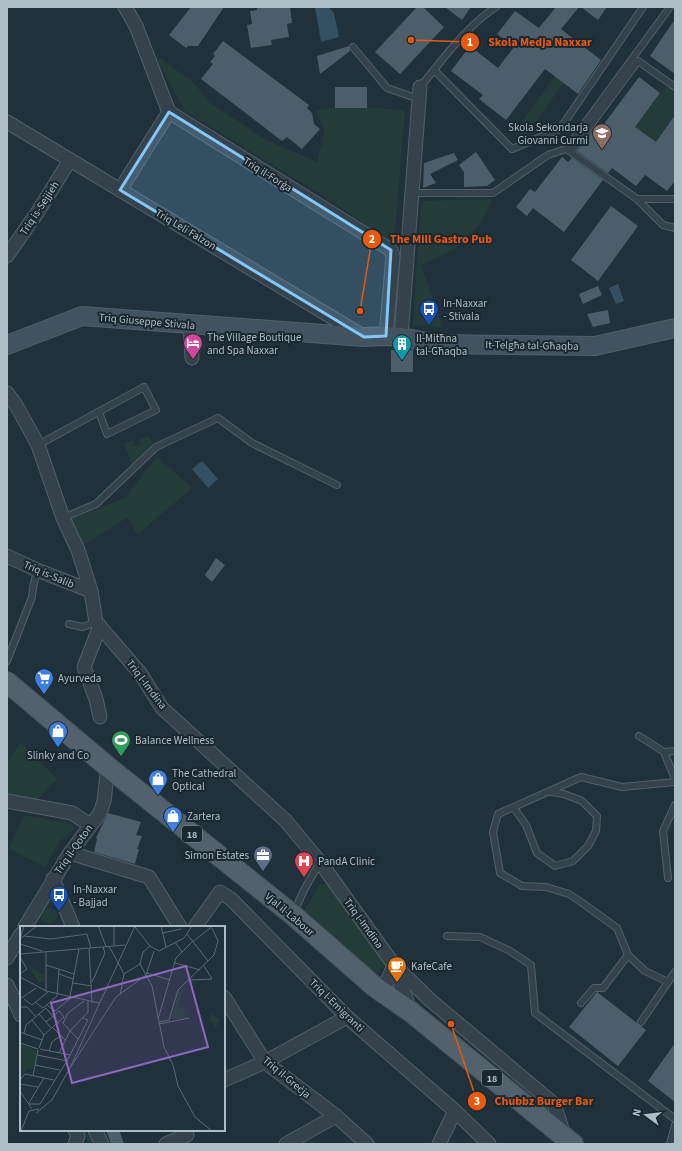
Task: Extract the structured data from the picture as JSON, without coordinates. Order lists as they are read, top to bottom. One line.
{"streets":{"main road":["18","Vjal il-Labour"],"street":["Triq il-Forġa","Triq is-Sejjieh","Triq Leli Falzon","Triq Giuseppe Stivala","It-Telgħa tal-Għaqba","Triq is-Salib","Triq l-Imdina","Triq il-Qoton","Triq l-Emigranti","Triq il-Greċja"]},"crossings":[["Triq is-Sejjieh","Triq Leli Falzon"],["Triq Leli Falzon","Triq Giuseppe Stivala"],["Triq Leli Falzon","It-Telgħa tal-Għaqba"],["Triq Giuseppe Stivala","It-Telgħa tal-Għaqba"],["Triq l-Imdina","Vjal il-Labour"],["Triq il-Qoton","Vjal il-Labour"]],"places":{"other":["Skola Medja Naxxar","The Mill Gastro Pub","Chubbz Burger Bar"],"school or university":["Skola Sekondarja Giovanni Curmi"],"bus stop":["In-Naxxar - Stivala","In-Naxxar - Bajjad"],"hotel":["The Village Boutique and Spa Naxxar"],"building":["Il-Mitħna tal-Għaqba"],"supermarket":["Ayurveda"],"shop":["Slinky and Co","The Cathedral Optical","Zartera"],"sports":["Balance Wellness"],"office":["Simon Estates"],"hospital":["PandA Clinic"],"cafe":["KafeCafe"]},"north":"left"}
